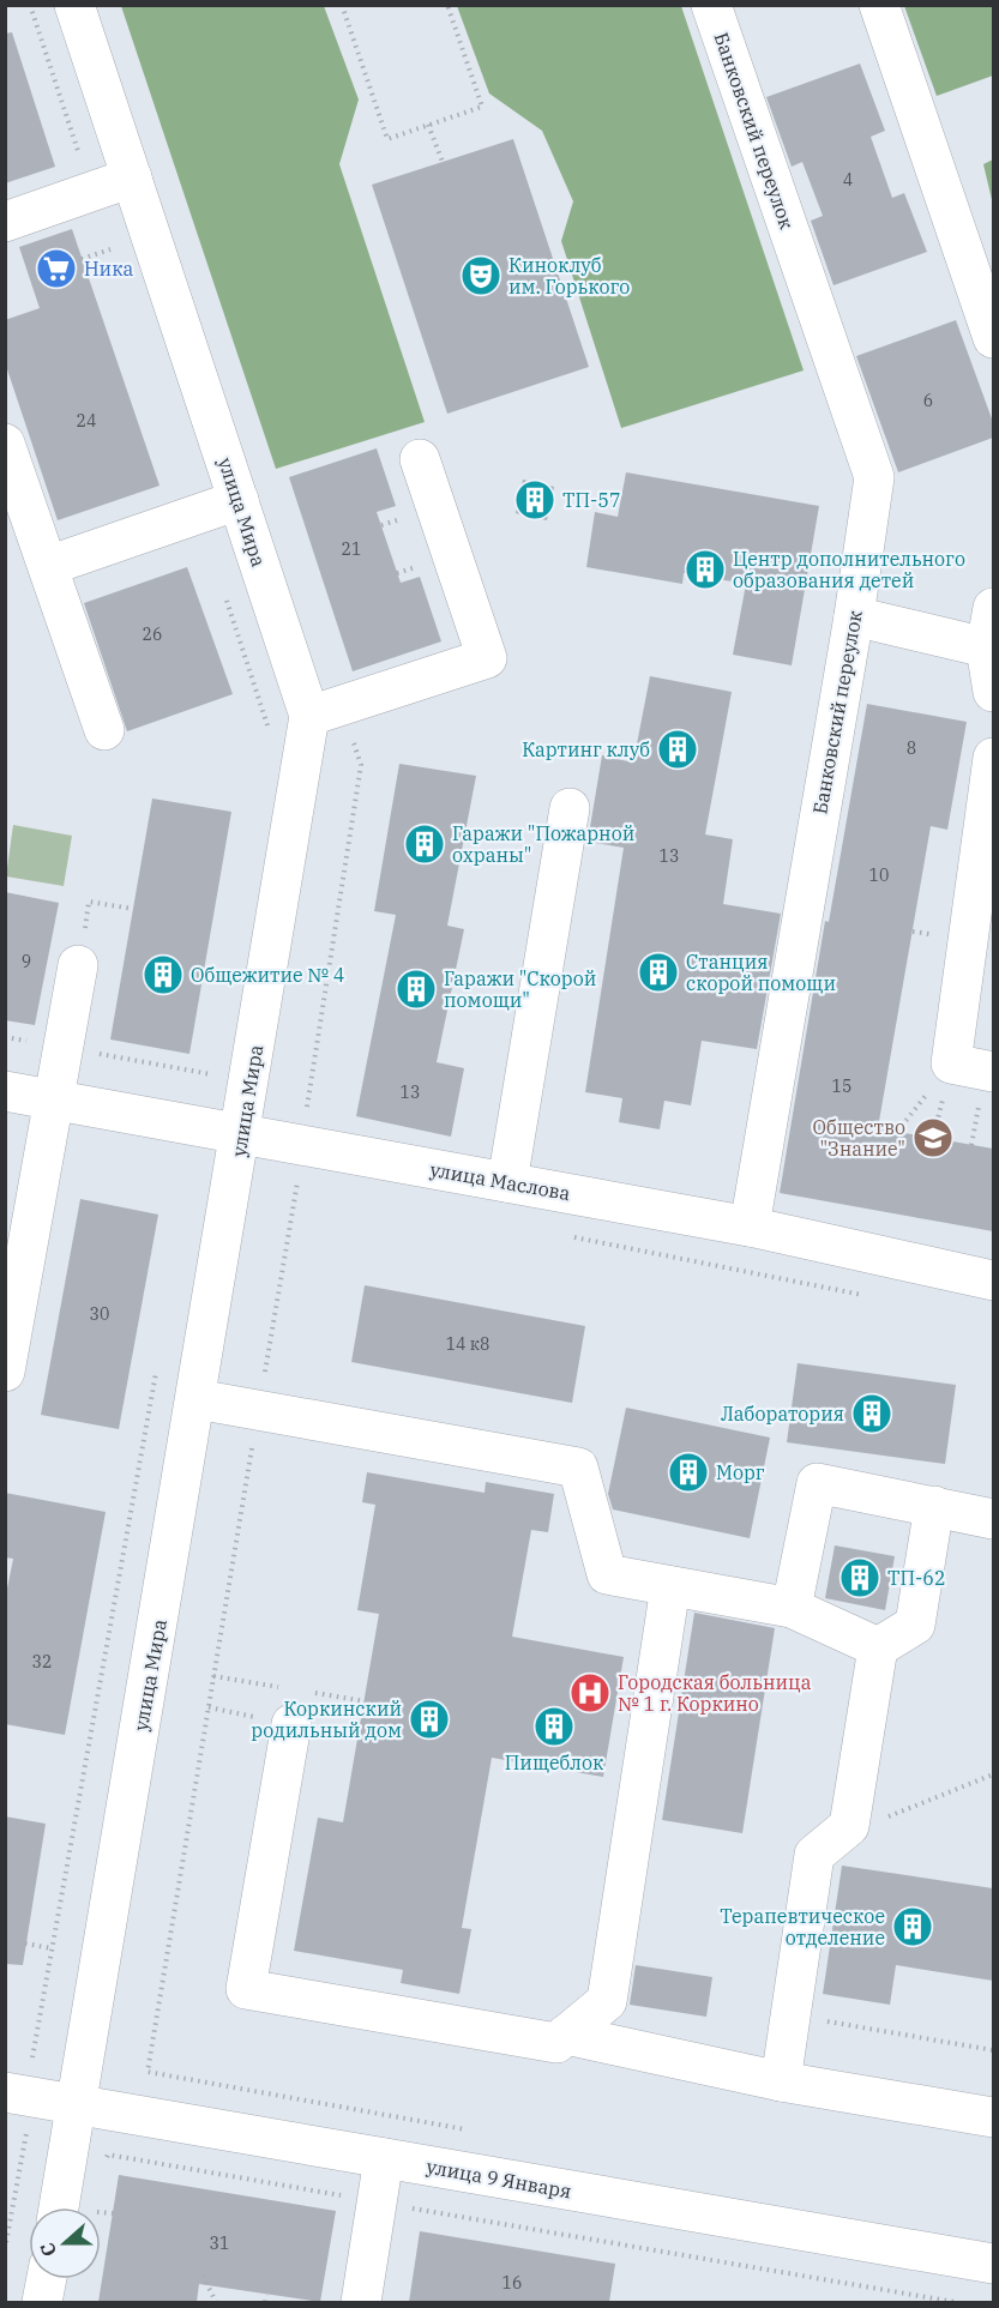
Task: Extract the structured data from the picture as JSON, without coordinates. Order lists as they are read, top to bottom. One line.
{"streets":{"street":["Банковский переулок","улица Мира","улица Маслова","улица 9 Января"]},"crossings":[["Банковский переулок","улица Маслова"],["улица Мира","улица Маслова"],["улица Мира","улица 9 Января"]],"places":{"supermarket":["Ника"],"theatre":["Киноклуб им. Горького"],"building":["ТП-57","Центр дополнительного образования детей","Картинг клуб","Гаражи \"Пожарной охраны\"","Станция скорой помощи","Общежитие № 4","Гаражи \"Скорой помощи\"","Лаборатория","Морг","ТП-62","Коркинский родильный дом","Пищеблок","Терапевтическое отделение"],"school or university":["Общество \"Знание\""],"hospital":["Городская больница № 1 г. Коркино"]},"house_numbers":["4","6","24","21","26","8","13","10","9","15","13","30","14 к8","32","31","16"],"north":"left"}
